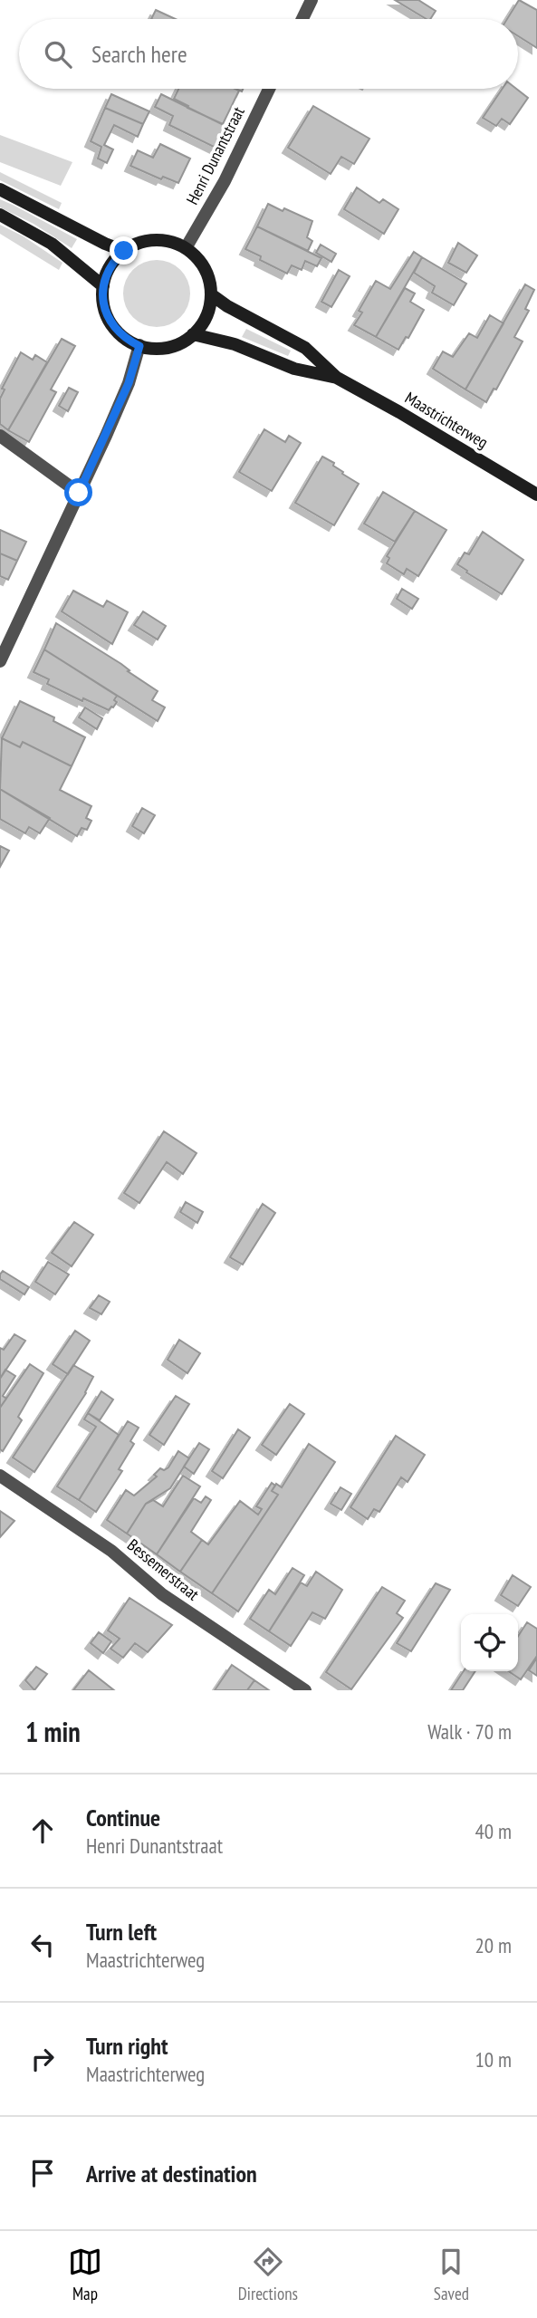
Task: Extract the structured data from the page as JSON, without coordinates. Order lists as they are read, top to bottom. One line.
{"streets":{"main road":["Maastrichterweg"],"street":["Henri Dunantstraat","Bessemerstraat"]},"crossings":[["Henri Dunantstraat","Maastrichterweg"]],"page":{"search":"Search here","heading":["1 min","Walk · 70 m"],"list":[["Continue","Henri Dunantstraat","40 m"],["Turn left","Maastrichterweg","20 m"],["Turn right","Maastrichterweg","10 m"],"Arrive at destination"],"nav":["Map","Directions","Saved"]}}
